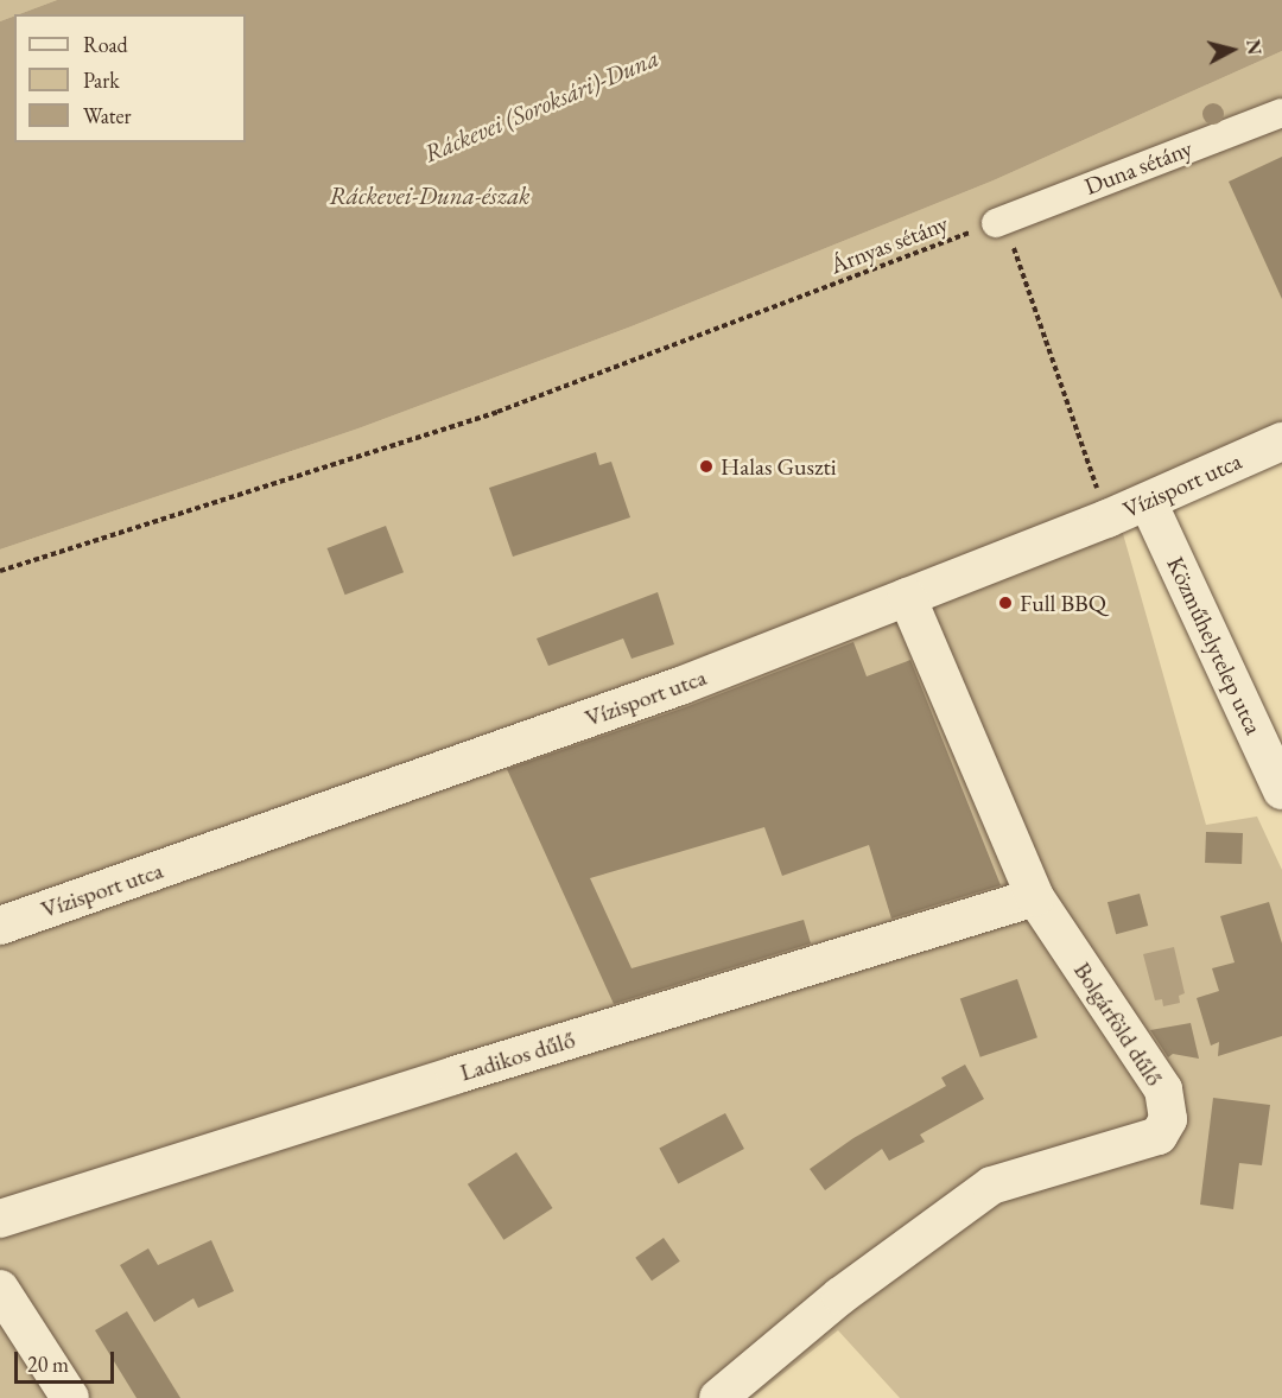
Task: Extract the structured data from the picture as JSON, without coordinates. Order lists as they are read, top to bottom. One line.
{"streets":{"street":["Duna sétány","Vízisport utca","Közműhelytelep utca","Bolgárföld dűlő","Ladikos dűlő"],"path":["Árnyas sétány"]},"crossings":[["Duna sétány","Árnyas sétány"],["Vízisport utca","Közműhelytelep utca"],["Vízisport utca","Bolgárföld dűlő"],["Bolgárföld dűlő","Ladikos dűlő"]],"water":["Ráckevei (Soroksári)-Duna","Ráckevei-Duna-észak"],"places":["Halas Guszti","Full BBQ"],"legend":["Road","Park","Water"],"scale_bar":"20 m","north":"right"}
